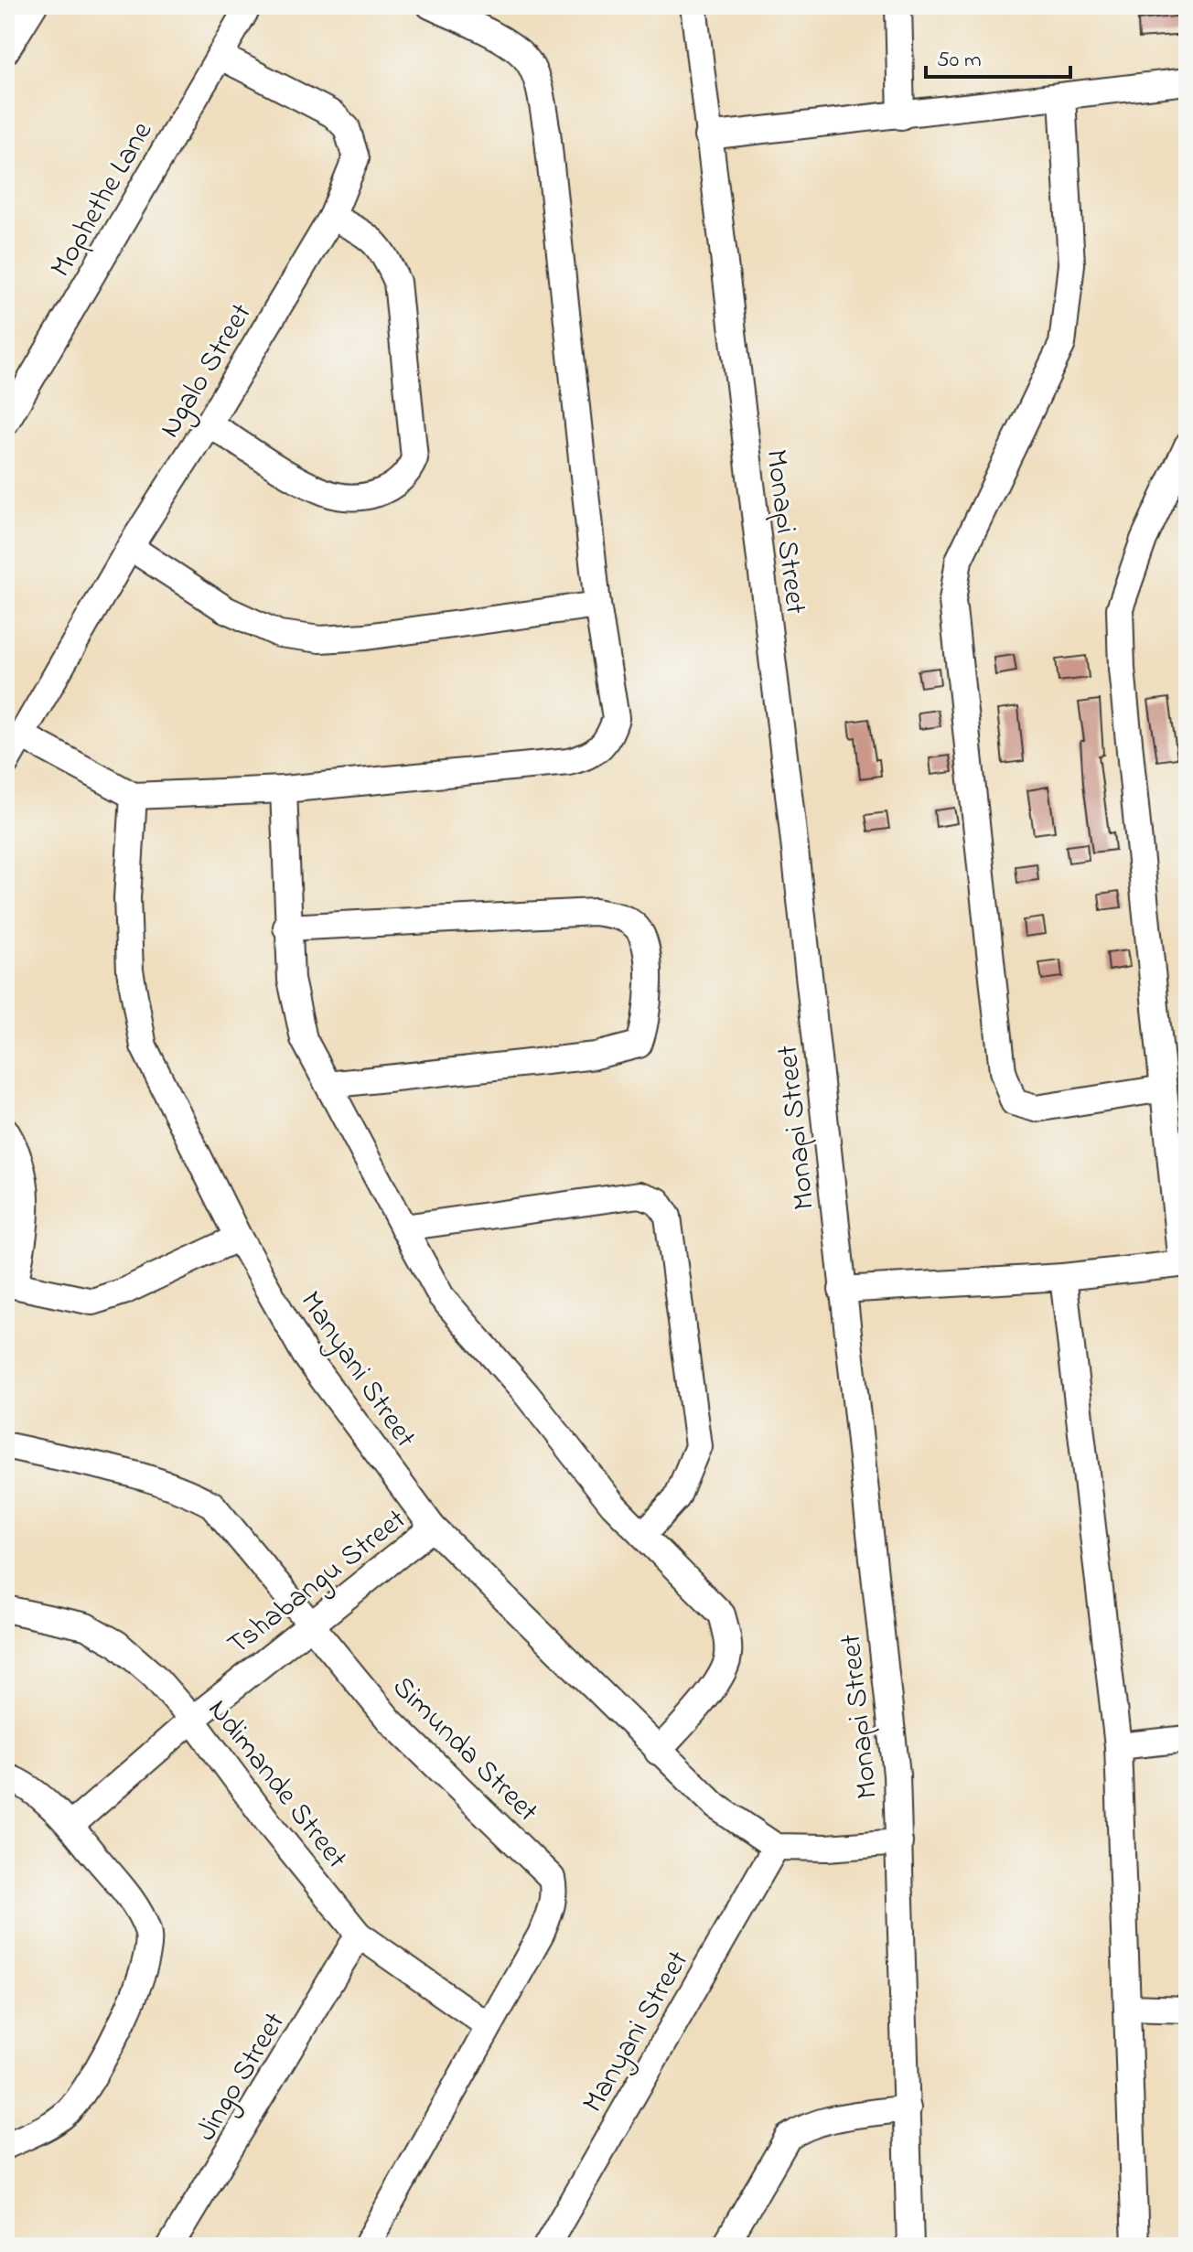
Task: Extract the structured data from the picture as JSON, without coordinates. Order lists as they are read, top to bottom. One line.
{"streets":{"street":["Mophethe Lane","Ngalo Street","Monapi Street","Manyani Street","Tshabangu Street","Simunda Street","Ndimande Street","Jingo Street"]},"crossings":[["Mophethe Lane","Ngalo Street"],["Manyani Street","Tshabangu Street"],["Tshabangu Street","Simunda Street"],["Tshabangu Street","Ndimande Street"],["Simunda Street","Ndimande Street"],["Ndimande Street","Jingo Street"]],"scale_bar":"50 m"}
